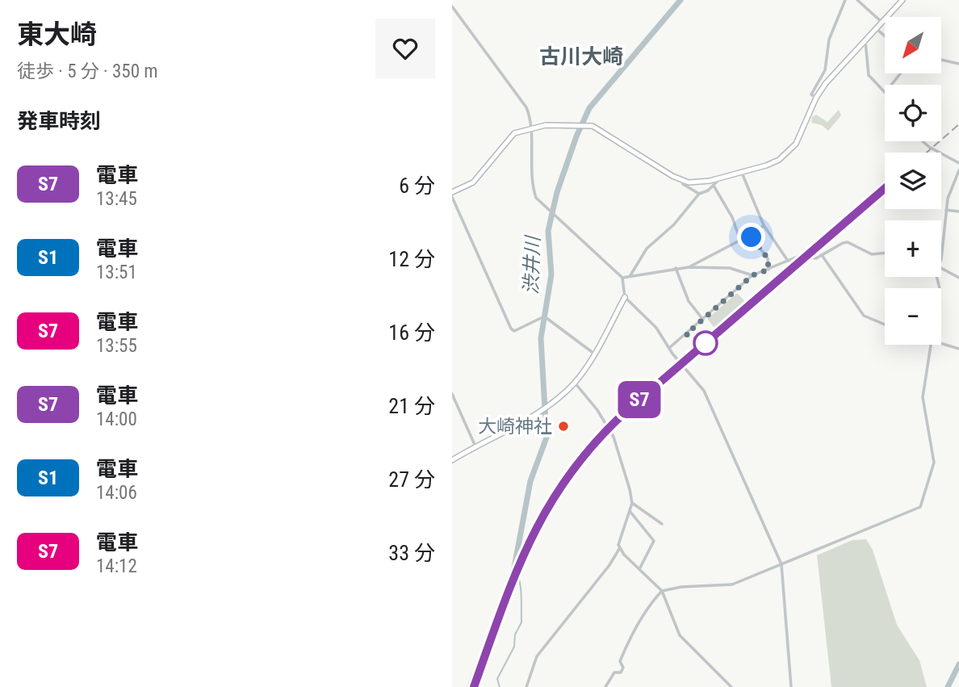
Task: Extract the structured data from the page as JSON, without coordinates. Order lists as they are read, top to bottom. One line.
{"districts":["古川大崎"],"water":["渋井川"],"places":["大崎神社"],"north":"bottom left","page":{"heading":[["東大崎","徒歩 · 5 分 · 350 m"],"発車時刻"],"on_map":"S7","map_buttons":["+","−"],"list":[{"mark":"S7","name":"電車","note":"13:45","value":"6 分"},{"mark":"S1","name":"電車","note":"13:51","value":"12 分"},{"mark":"S7","name":"電車","note":"13:55","value":"16 分"},{"mark":"S7","name":"電車","note":"14:00","value":"21 分"},{"mark":"S1","name":"電車","note":"14:06","value":"27 分"},{"mark":"S7","name":"電車","note":"14:12","value":"33 分"}]}}
